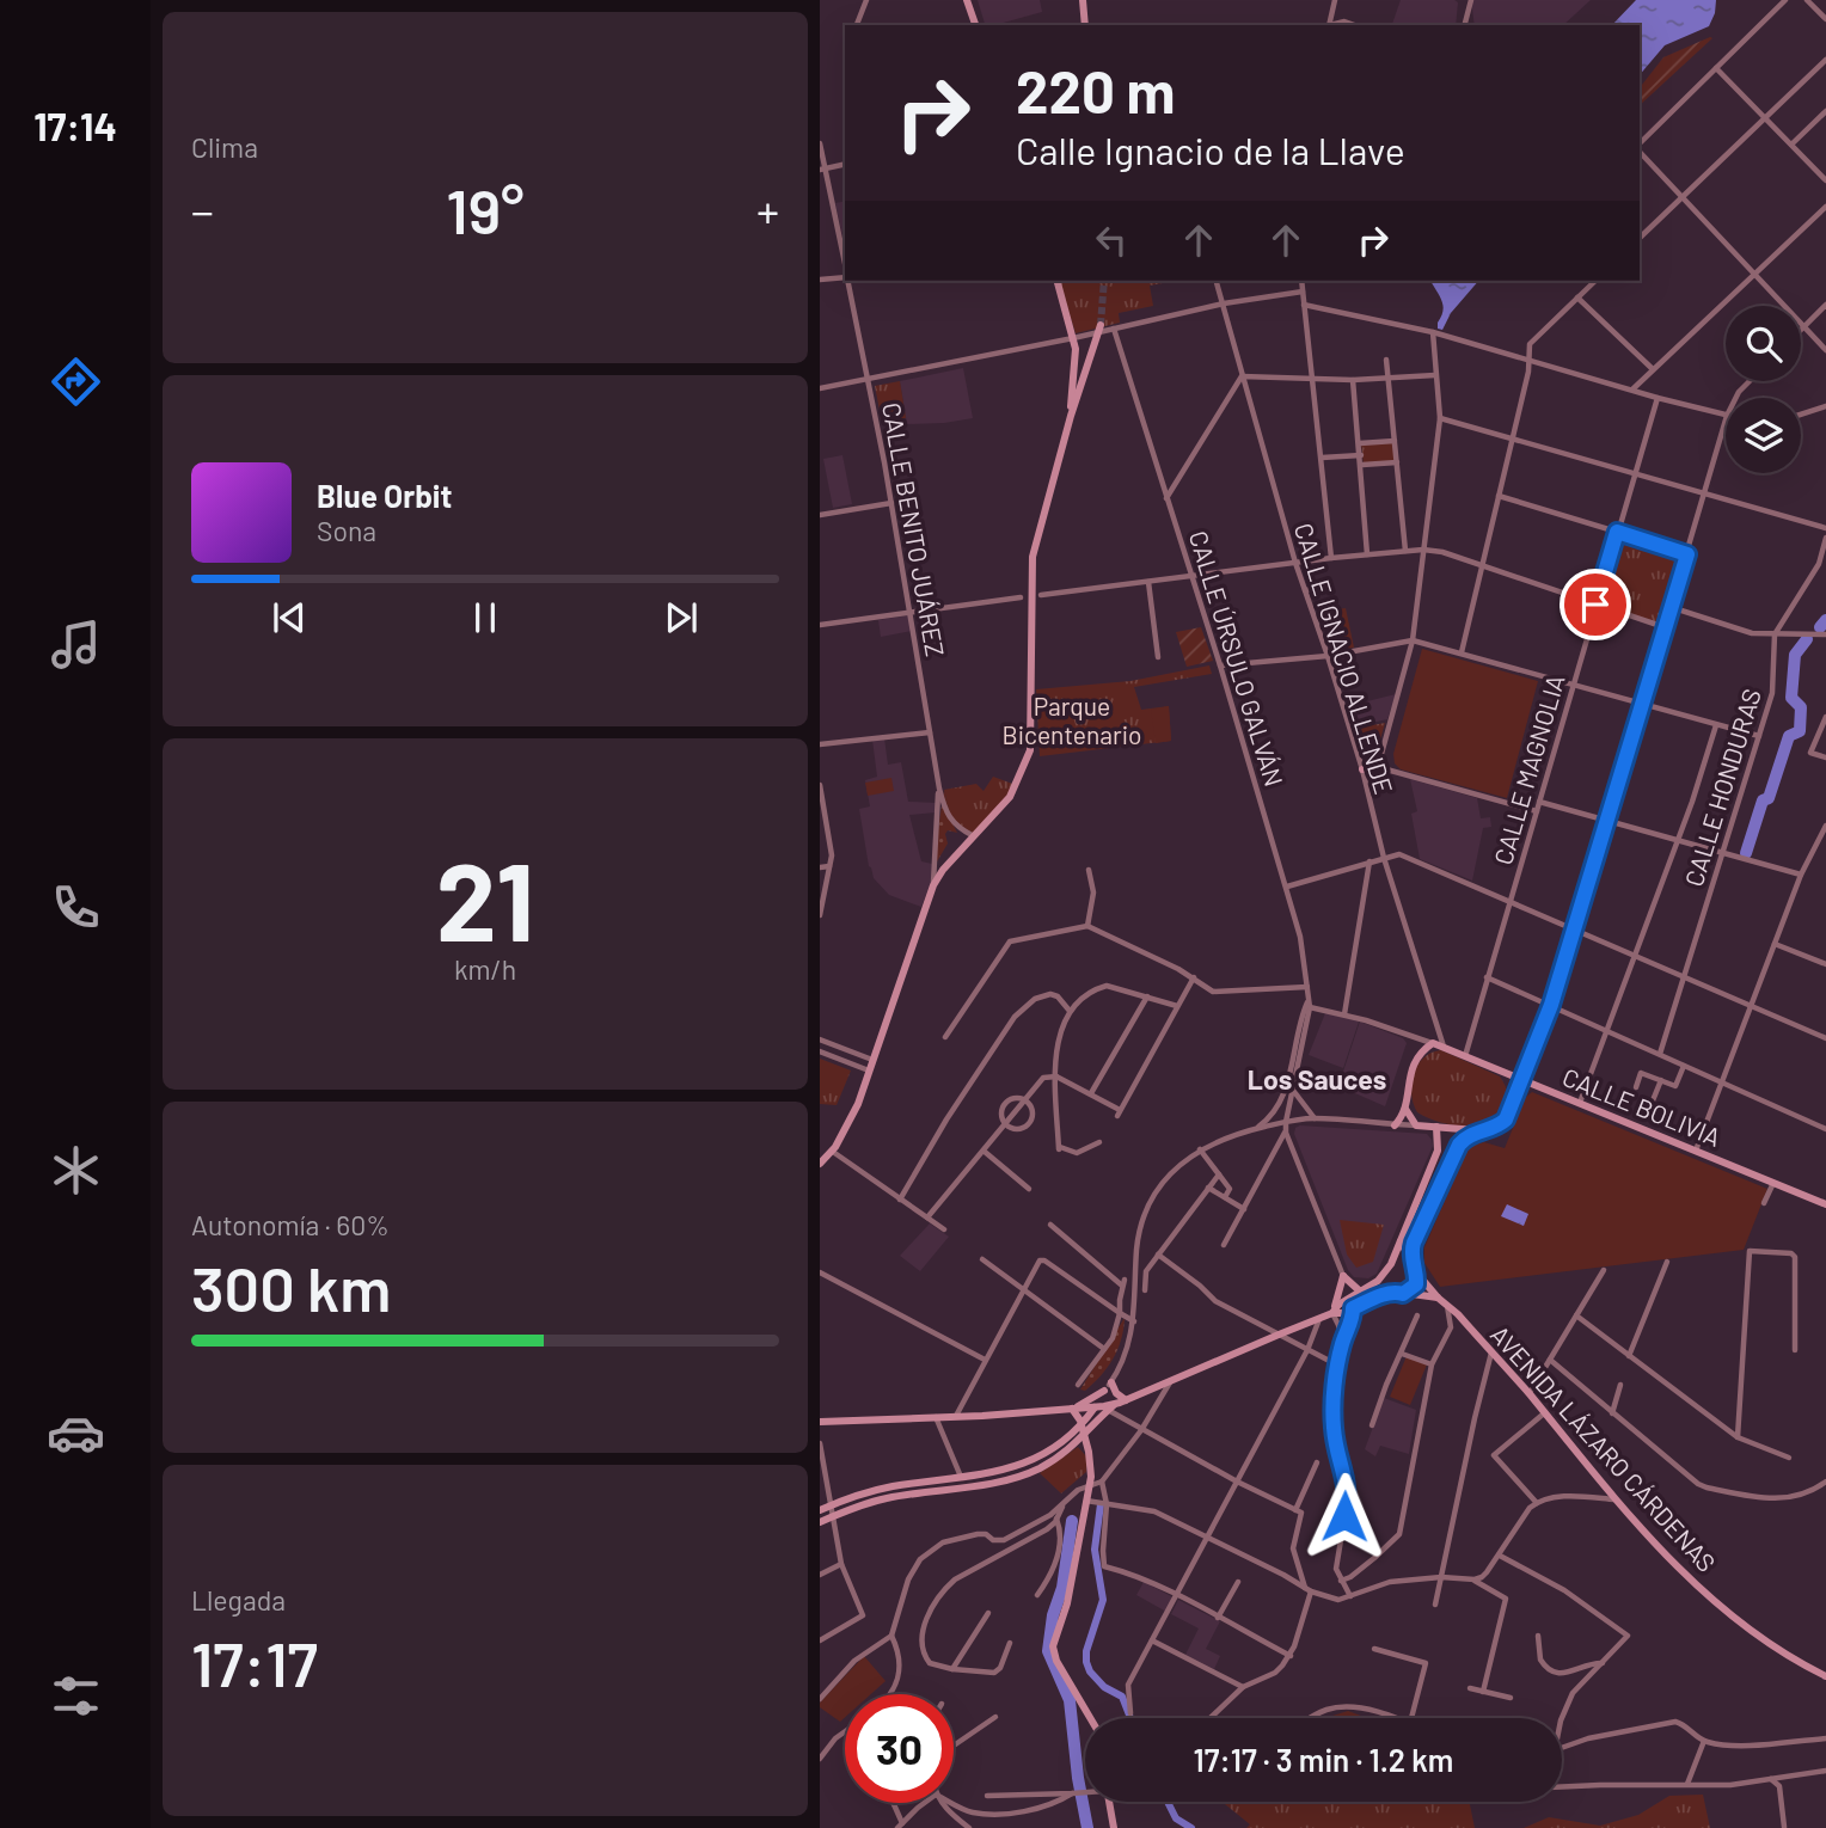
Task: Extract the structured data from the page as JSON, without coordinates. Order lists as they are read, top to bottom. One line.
{"streets":{"main road":["CALLE BOLIVIA","AVENIDA LÁZARO CÁRDENAS"],"street":["CALLE BENITO JUÁREZ","CALLE ÚRSULO GALVÁN","CALLE IGNACIO ALLENDE","CALLE MAGNOLIA","CALLE HONDURAS"]},"crossings":[["CALLE IGNACIO ALLENDE","CALLE MAGNOLIA"],["CALLE IGNACIO ALLENDE","CALLE BOLIVIA"],["CALLE MAGNOLIA","CALLE BOLIVIA"]],"districts":["Los Sauces"],"parks":["Parque Bicentenario"],"page":{"tabs":"17:14","tile":["Clima",["21","km/h"],["Autonomía · 60%","300 km"],["Llegada","17:17"]],"turn":["220 m","Calle Ignacio de la Llave"],"heat":["−","19°","+"],"song":["Blue Orbit","Sona"],"limit":"30","trip":"17:17 · 3 min · 1.2 km"}}
